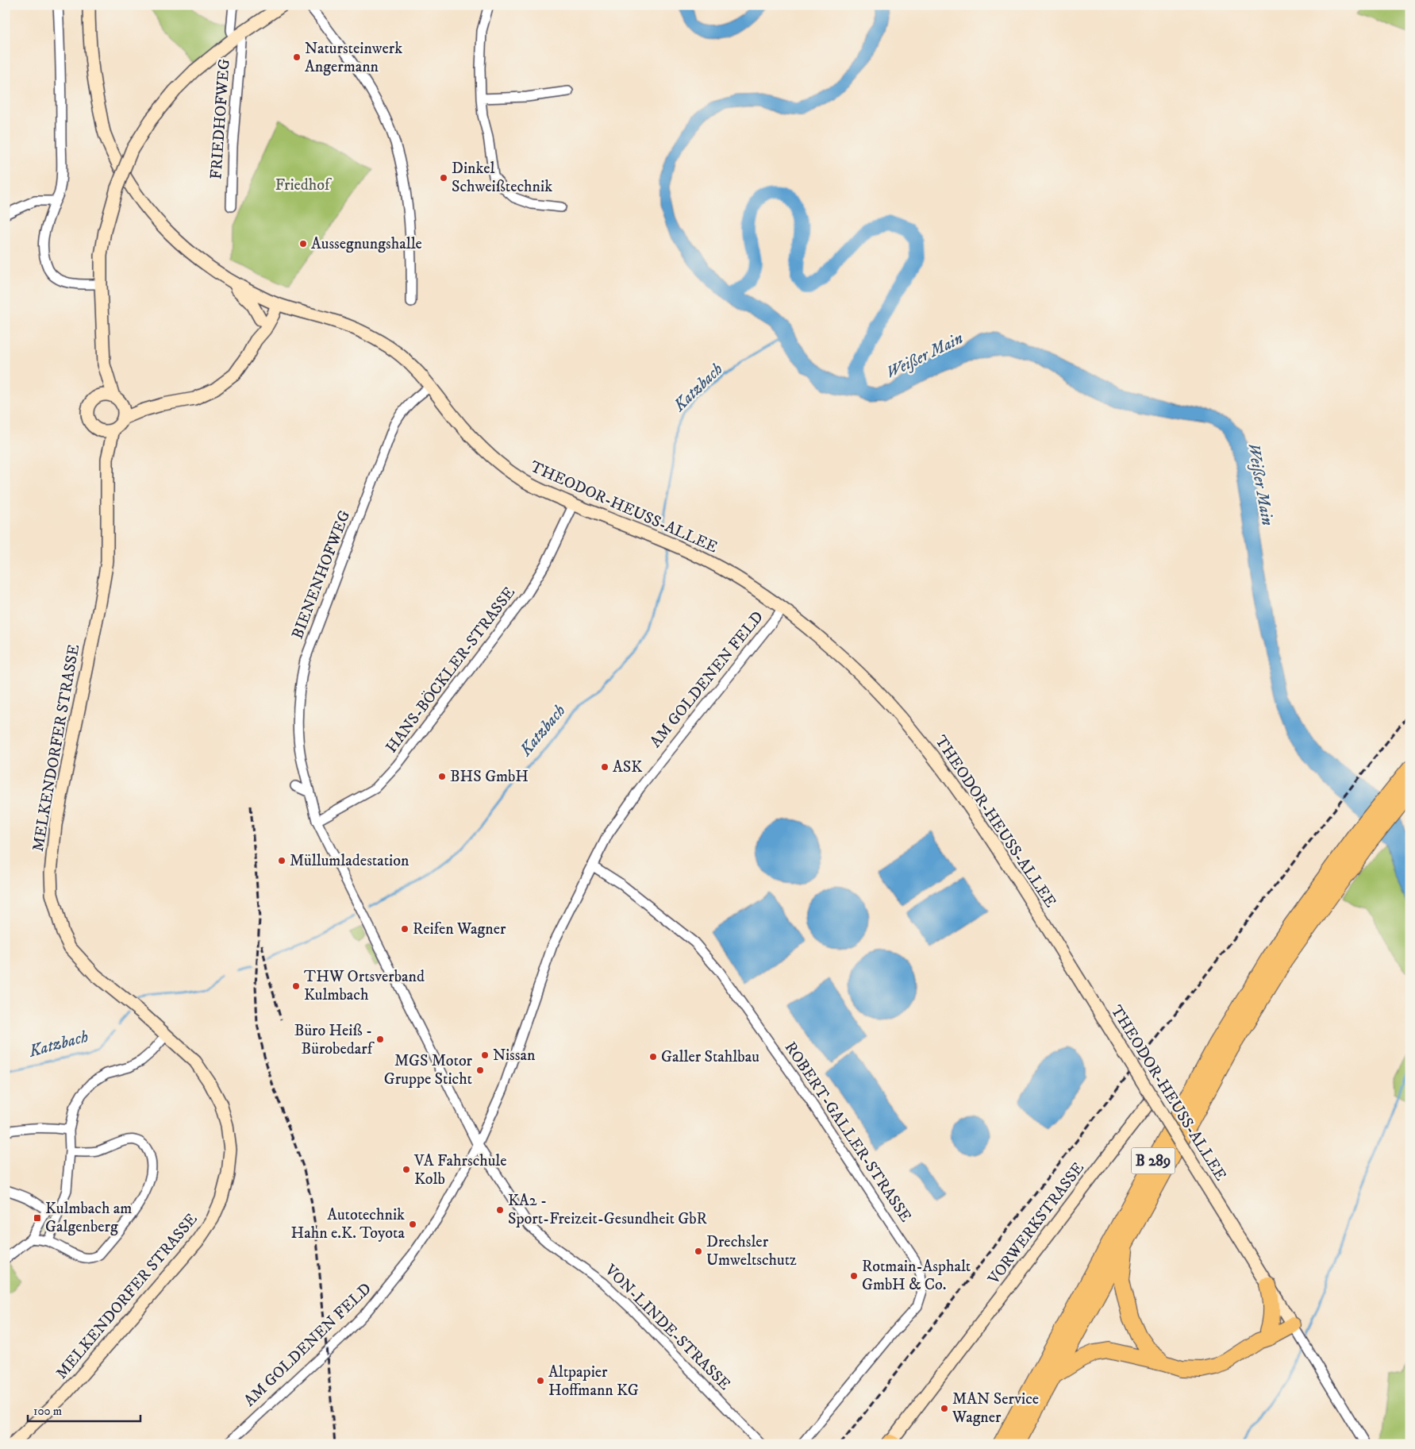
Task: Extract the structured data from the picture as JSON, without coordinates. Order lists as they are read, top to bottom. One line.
{"streets":{"highway":["B 289"],"main road":["THEODOR-HEUSS-ALLEE","MELKENDORFER STRASSE","VORWERKSTRASSE"],"street":["FRIEDHOFWEG","BIENENHOFWEG","HANS-BÖCKLER-STRASSE","AM GOLDENEN FELD","ROBERT-GALLER-STRASSE","VON-LINDE-STRASSE"]},"crossings":[["THEODOR-HEUSS-ALLEE","BIENENHOFWEG"],["THEODOR-HEUSS-ALLEE","HANS-BÖCKLER-STRASSE"],["THEODOR-HEUSS-ALLEE","AM GOLDENEN FELD"],["THEODOR-HEUSS-ALLEE","VORWERKSTRASSE"],["BIENENHOFWEG","VON-LINDE-STRASSE"],["HANS-BÖCKLER-STRASSE","VON-LINDE-STRASSE"],["AM GOLDENEN FELD","ROBERT-GALLER-STRASSE"],["AM GOLDENEN FELD","VON-LINDE-STRASSE"]],"water":["Weißer Main","Katzbach"],"parks":["Friedhof"],"places":{"other":["Natursteinwerk Angermann","Dinkel Schweißtechnik","Aussegnungshalle","ASK","BHS GmbH","Müllumladestation","Reifen Wagner","THW Ortsverband Kulmbach","Büro Heiß - Bürobedarf","Nissan","Galler Stahlbau","MGS Motor Gruppe Sticht","VA Fahrschule Kolb","KA2 - Sport-Freizeit-Gesundheit GbR","Autotechnik Hahn e.K. Toyota","Drechsler Umweltschutz","Rotmain-Asphalt GmbH & Co.","Altpapier Hoffmann KG","MAN Service Wagner"],"transit":["Kulmbach am Galgenberg"]},"scale_bar":"100 m"}
